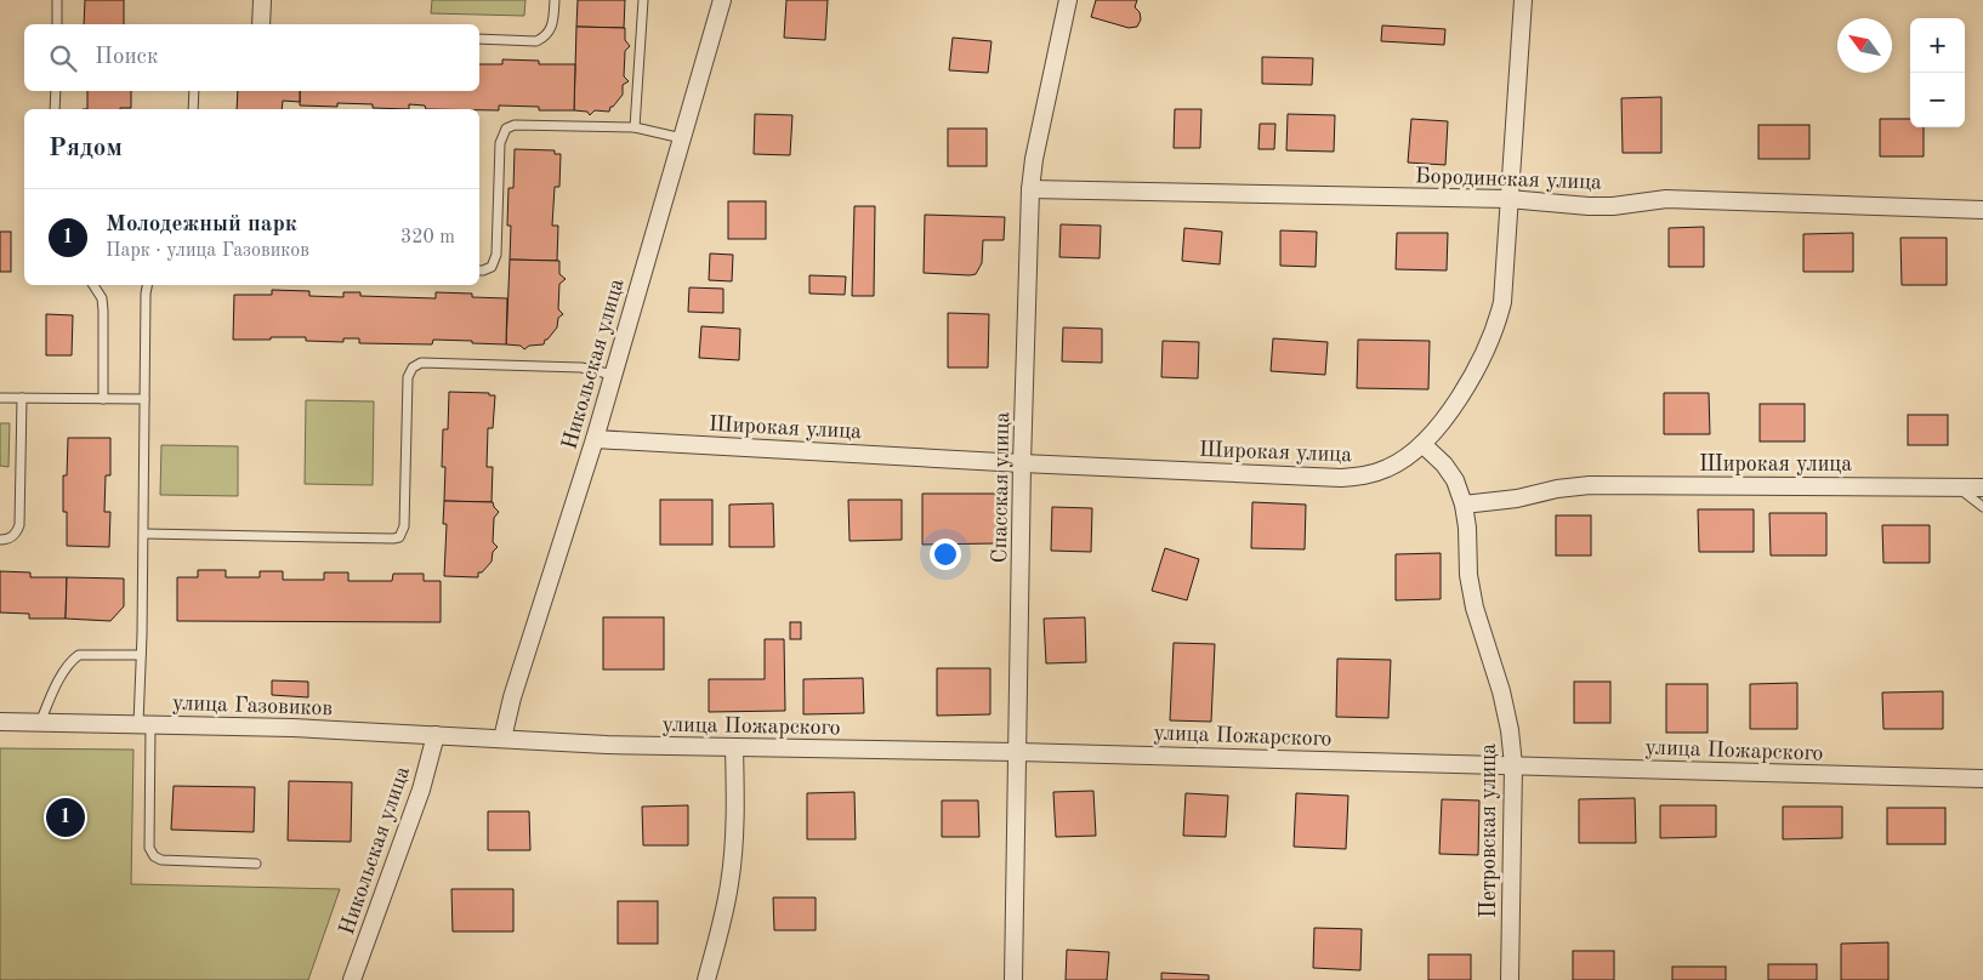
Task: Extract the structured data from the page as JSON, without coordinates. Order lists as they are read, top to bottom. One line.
{"streets":{"street":["Бородинская улица","Никольская улица","Широкая улица","Спасская улица","улица Газовиков","улица Пожарского","Петровская улица"]},"crossings":[["Бородинская улица","Спасская улица"],["Никольская улица","Широкая улица"],["Никольская улица","улица Газовиков"],["Никольская улица","улица Пожарского"],["Широкая улица","Спасская улица"],["Широкая улица","Петровская улица"],["Спасская улица","улица Пожарского"],["улица Газовиков","улица Пожарского"],["улица Пожарского","Петровская улица"]],"north":"top left","page":{"map_buttons":["+","−"],"search":"Поиск","heading":"Рядом","list":[{"mark":"1","name":"Молодежный парк","note":"Парк · улица Газовиков","value":"320 m"}],"pins":"1"}}
